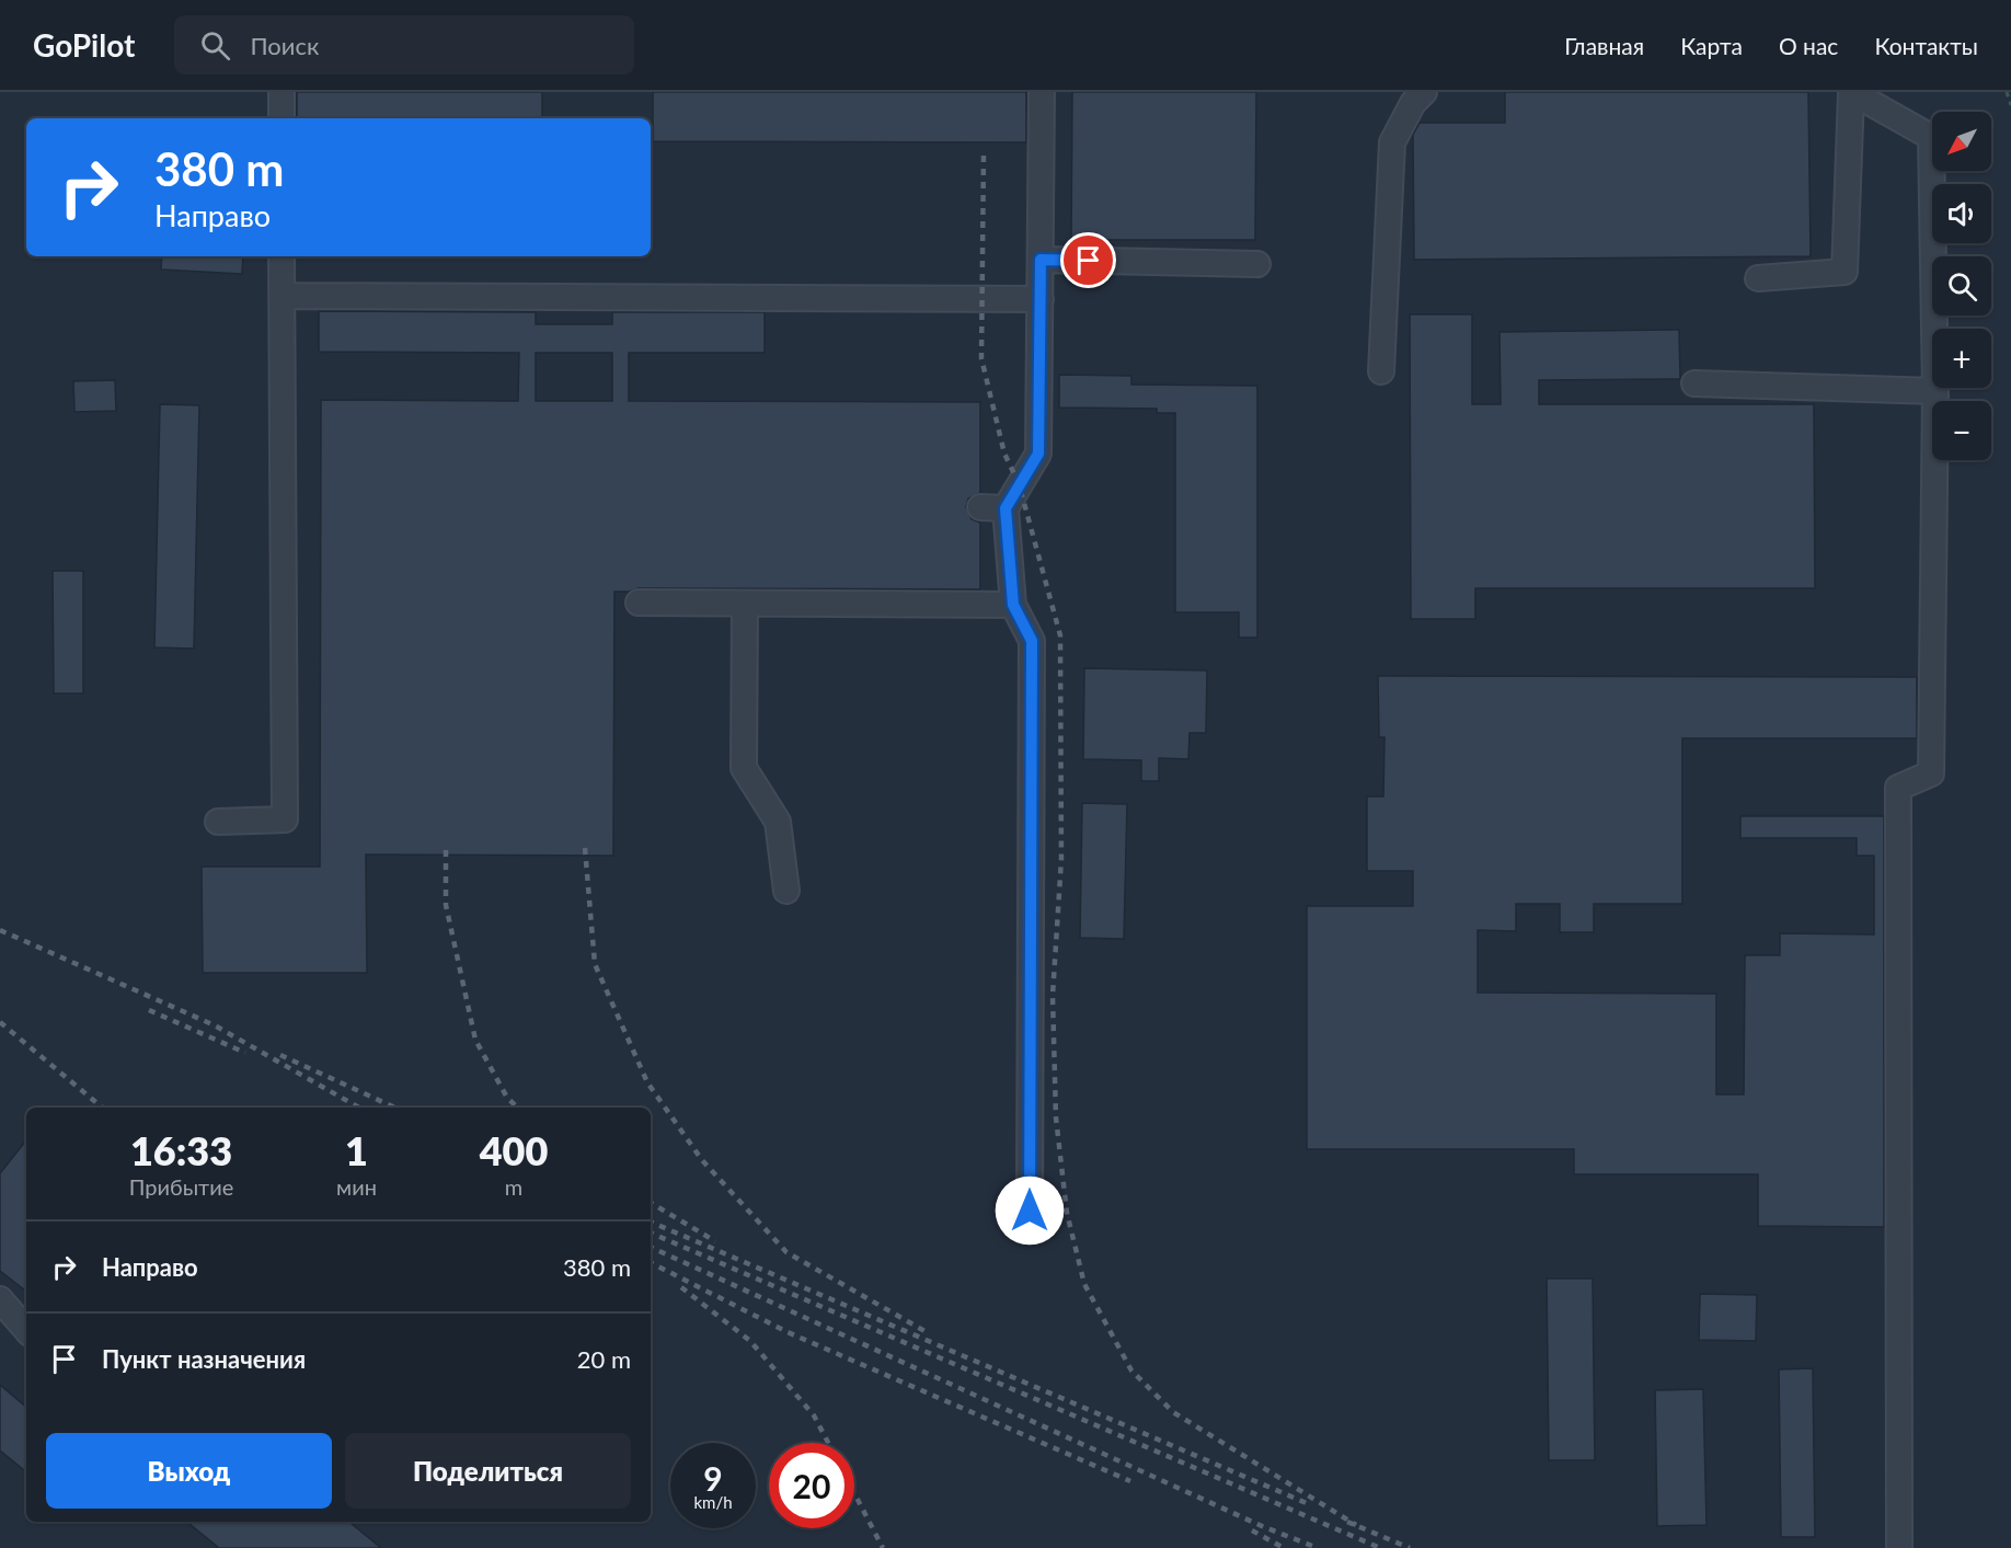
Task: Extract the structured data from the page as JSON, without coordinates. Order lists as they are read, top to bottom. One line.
{"north":"bottom left","page":{"header":"GoPilot","search":"Поиск","nav":["Главная","Карта","О нас","Контакты"],"map_buttons":["+","−"],"turn":["380 m","Направо"],"eta":["16:33","Прибытие","1","мин","400","m"],"list":[{"name":"Направо","value":"380 m"},{"name":"Пункт назначения","value":"20 m"}],"buttons":["Выход","Поделиться"],"speed":"9 km/h","limit":"20"}}
